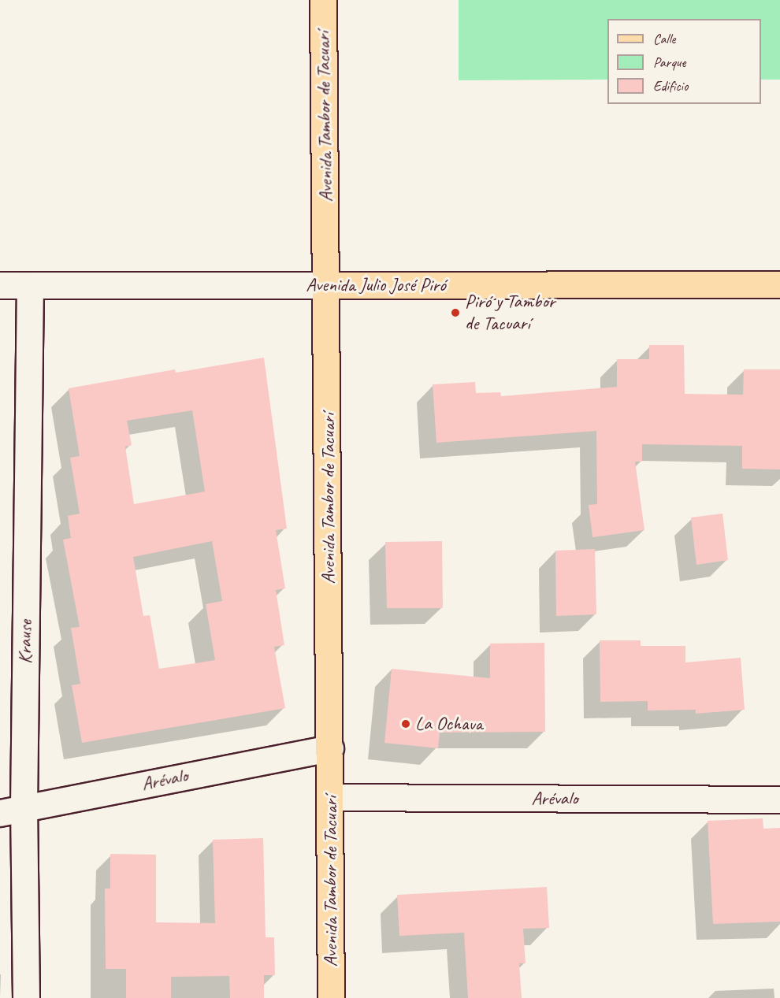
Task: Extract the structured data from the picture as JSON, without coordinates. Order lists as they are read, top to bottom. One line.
{"streets":{"main road":["Avenida Tambor de Tacuarí","Avenida Julio José Piró"],"street":["Krause","Arévalo"]},"crossings":[["Avenida Tambor de Tacuarí","Avenida Julio José Piró"],["Avenida Tambor de Tacuarí","Arévalo"],["Avenida Julio José Piró","Krause"],["Krause","Arévalo"]],"places":["Piró y Tambor de Tacuarí","La Ochava"],"legend":["Calle","Parque","Edificio"]}
